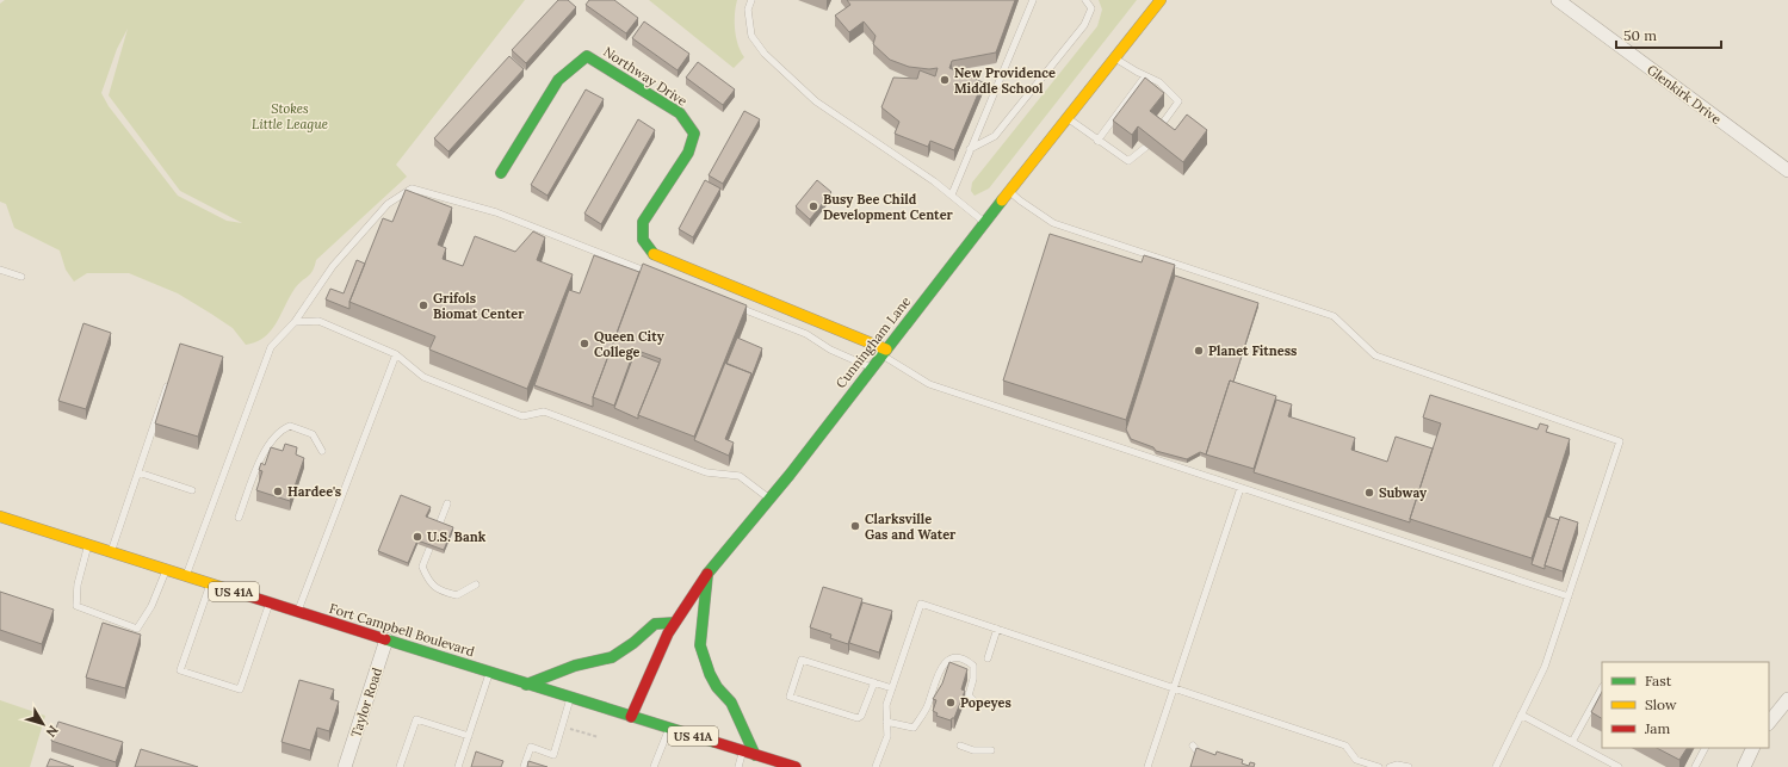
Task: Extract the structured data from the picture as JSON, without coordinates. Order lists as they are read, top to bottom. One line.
{"streets":{"main road":["Northway Drive","Cunningham Lane","US 41A","Fort Campbell Boulevard"],"street":["Glenkirk Drive","Taylor Road"]},"crossings":[["Northway Drive","Cunningham Lane"],["Cunningham Lane","Fort Campbell Boulevard"],["Fort Campbell Boulevard","Taylor Road"]],"parks":["Stokes Little League"],"places":["New Providence Middle School","Busy Bee Child Development Center","Grifols Biomat Center","Queen City College","Planet Fitness","Hardee's","Subway","Clarksville Gas and Water","U.S. Bank","Popeyes"],"legend":["Fast","Slow","Jam"],"scale_bar":"50 m","north":"bottom right"}
